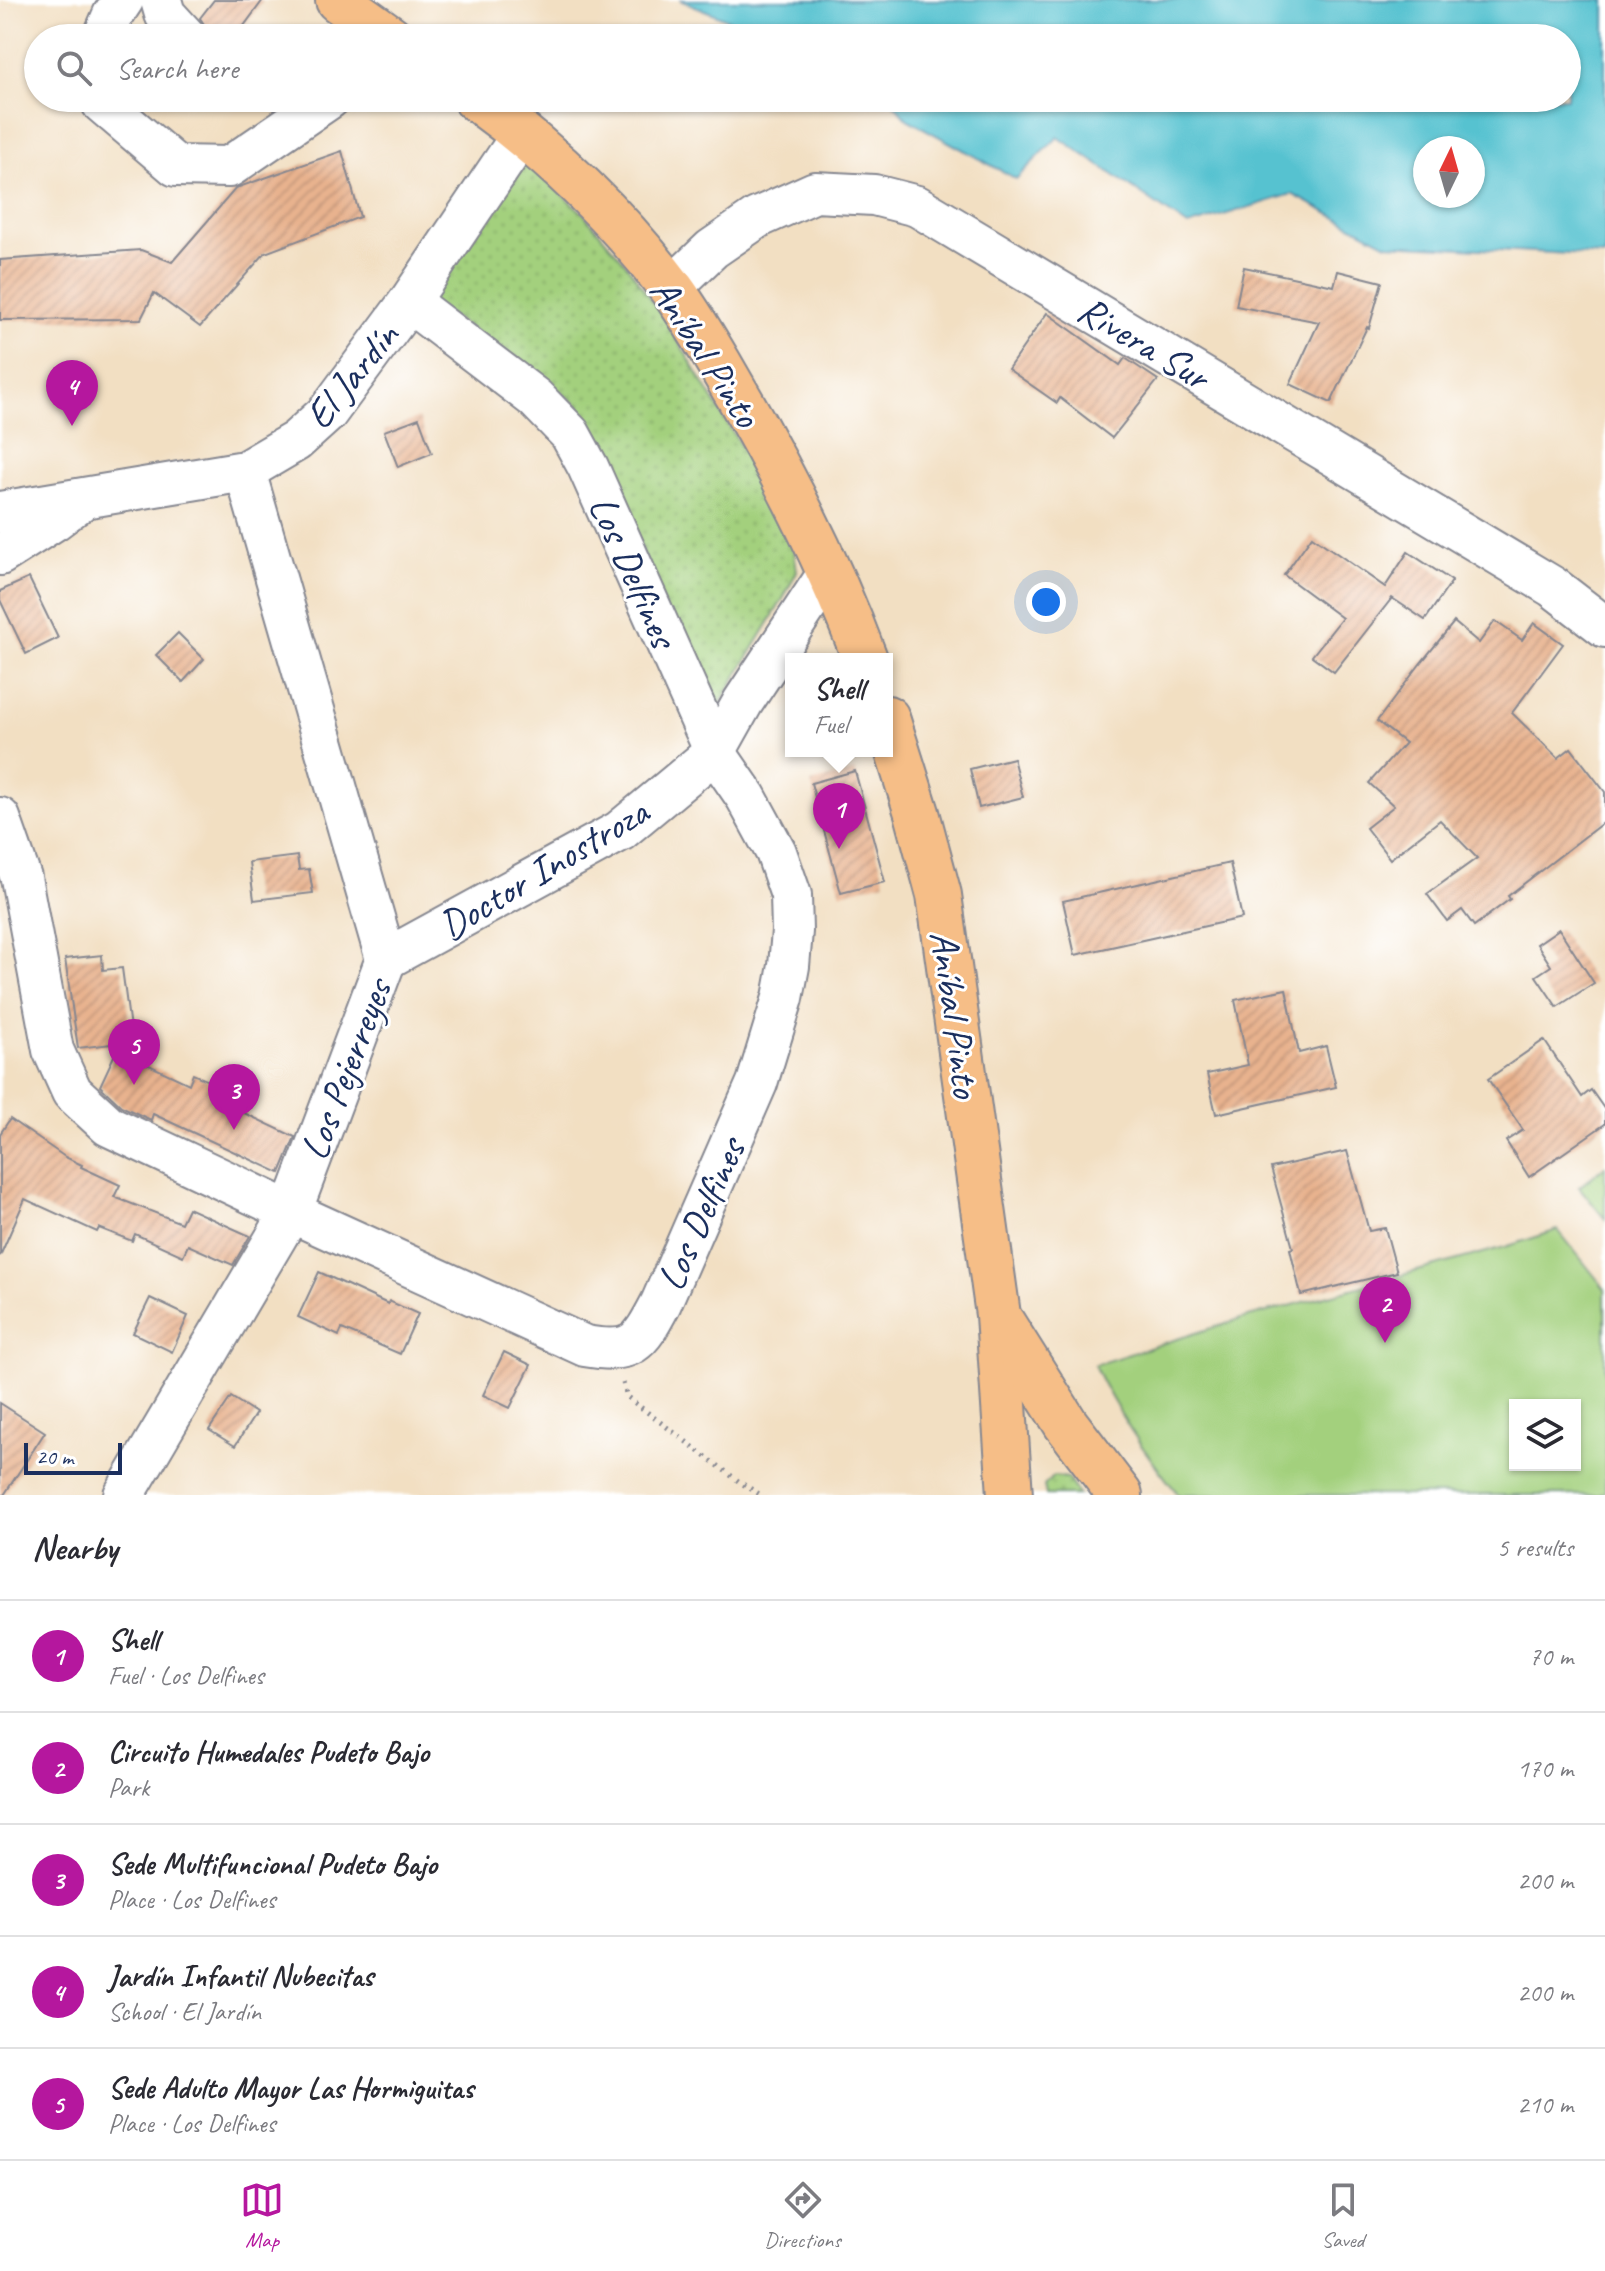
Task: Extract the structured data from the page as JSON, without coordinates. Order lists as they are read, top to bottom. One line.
{"streets":{"main road":["Aníbal Pinto"],"street":["Rivera Sur","El Jardín","Los Delfines","Doctor Inostroza","Los Pejerreyes"]},"crossings":[["Rivera Sur","Aníbal Pinto"],["Aníbal Pinto","El Jardín"],["Aníbal Pinto","Doctor Inostroza"],["El Jardín","Los Delfines"],["El Jardín","Los Pejerreyes"],["Los Delfines","Doctor Inostroza"],["Doctor Inostroza","Los Pejerreyes"]],"scale_bar":"20 m","north":"top","page":{"search":"Search here","pins":["4","1","5","3","2"],"popup":["Shell","Fuel"],"scale":"20 m","heading":["Nearby","5 results"],"list":[{"mark":"1","name":"Shell","note":"Fuel · Los Delfines","value":"70 m"},{"mark":"2","name":"Circuito Humedales Pudeto Bajo","note":"Park","value":"170 m"},{"mark":"3","name":"Sede Multifuncional Pudeto Bajo","note":"Place · Los Delfines","value":"200 m"},{"mark":"4","name":"Jardín Infantil Nubecitas","note":"School · El Jardín","value":"200 m"},{"mark":"5","name":"Sede Adulto Mayor Las Hormiguitas","note":"Place · Los Delfines","value":"210 m"}],"nav":["Map","Directions","Saved"]}}
